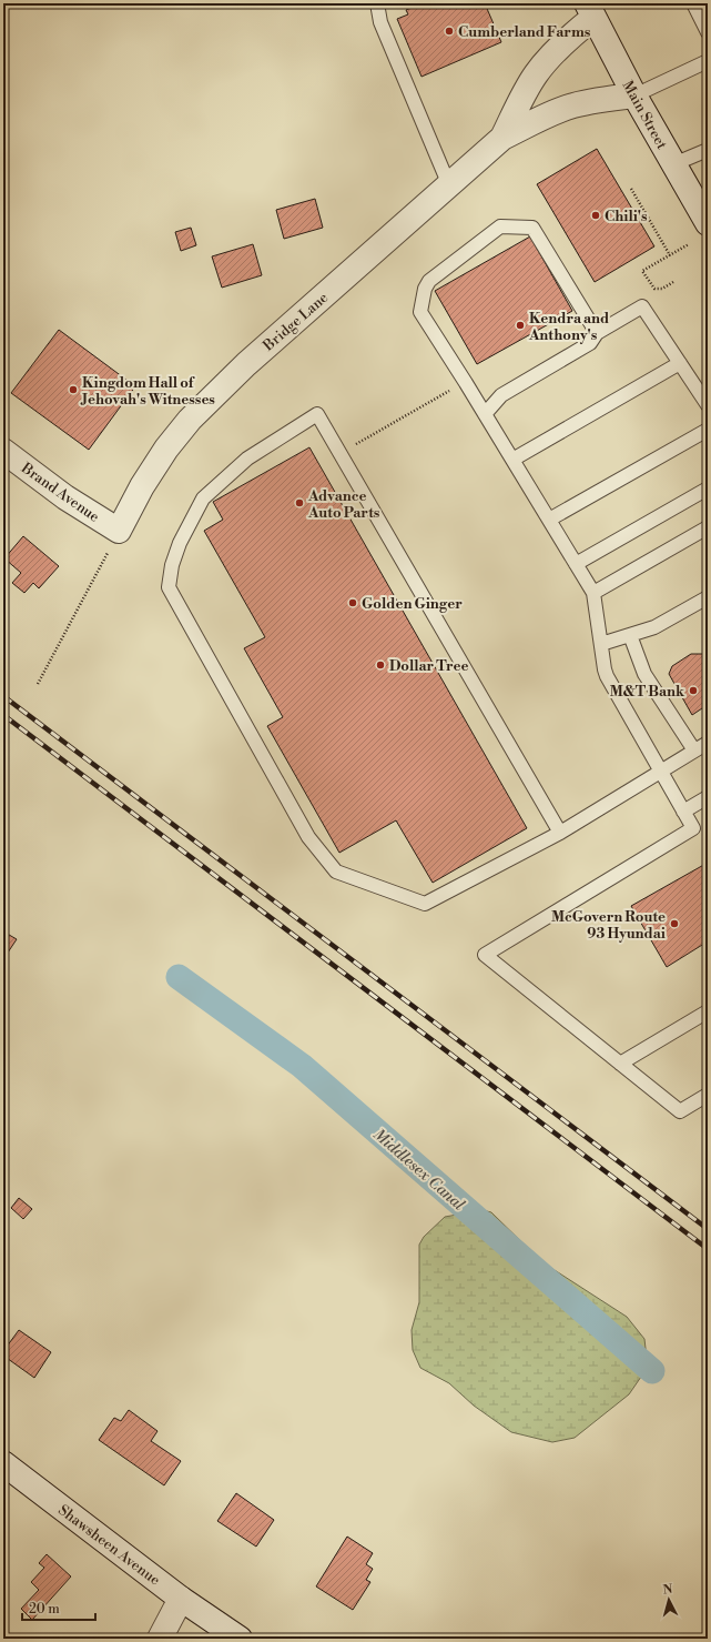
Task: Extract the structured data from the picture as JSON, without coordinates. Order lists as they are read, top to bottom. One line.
{"streets":{"street":["Main Street","Bridge Lane","Brand Avenue","Shawsheen Avenue"]},"crossings":[["Main Street","Bridge Lane"],["Bridge Lane","Brand Avenue"]],"water":["Middlesex Canal"],"places":["Cumberland Farms","Chili's","Kendra and Anthony's","Kingdom Hall of Jehovah's Witnesses","Advance Auto Parts","Golden Ginger","Dollar Tree","M&T Bank","McGovern Route 93 Hyundai"],"scale_bar":"20 m","north":"top"}
